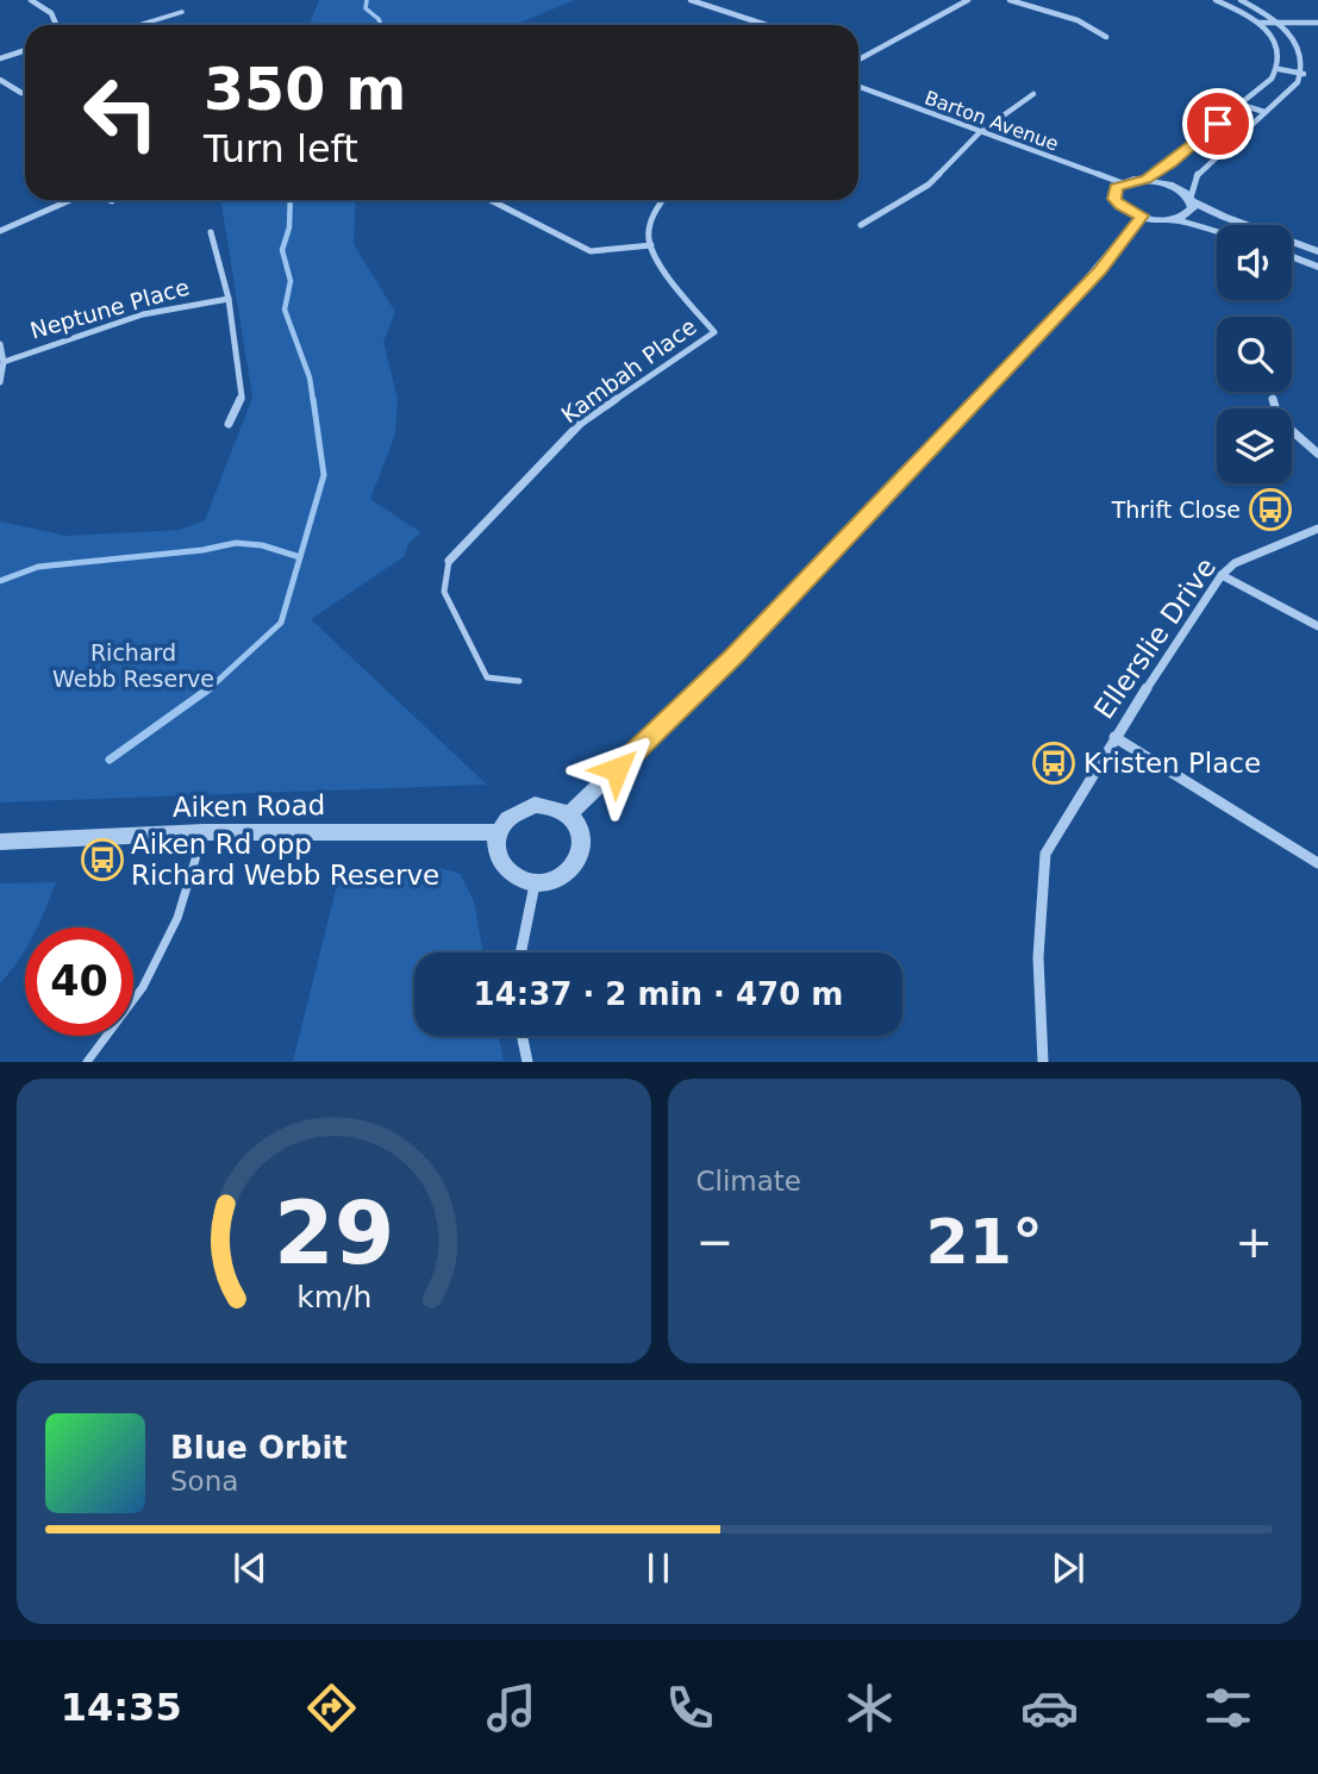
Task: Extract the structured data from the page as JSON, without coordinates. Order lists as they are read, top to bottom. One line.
{"streets":{"street":["Barton Avenue","Neptune Place","Kambah Place","Ellerslie Drive","Aiken Road"]},"parks":["Richard Webb Reserve"],"places":{"bus stop":["Thrift Close","Kristen Place","Aiken Rd opp Richard Webb Reserve"]},"page":{"turn":["350 m","Turn left"],"limit":"40","trip":"14:37 · 2 min · 470 m","tile":"Climate","heat":["−","21°","+"],"song":["Blue Orbit","Sona"],"tabs":"14:35","gauge":["29","km/h"]}}
